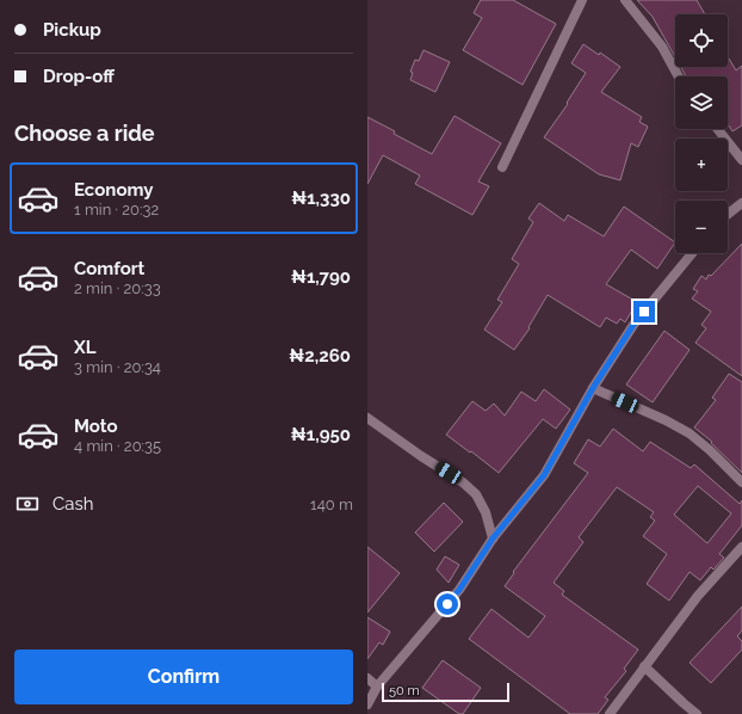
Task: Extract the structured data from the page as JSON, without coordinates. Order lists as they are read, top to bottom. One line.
{"scale_bar":"50 m","page":{"banner":["Pickup","Drop-off"],"map_buttons":["+","−"],"heading":"Choose a ride","list":[{"name":"Economy","note":"1 min · 20:32","value":"₦1,330"},{"name":"Comfort","note":"2 min · 20:33","value":"₦1,790"},{"name":"XL","note":"3 min · 20:34","value":"₦2,260"},{"name":"Moto","note":"4 min · 20:35","value":"₦1,950"}],"pay":["Cash","140 m"],"buttons":"Confirm","scale":"50 m"}}
